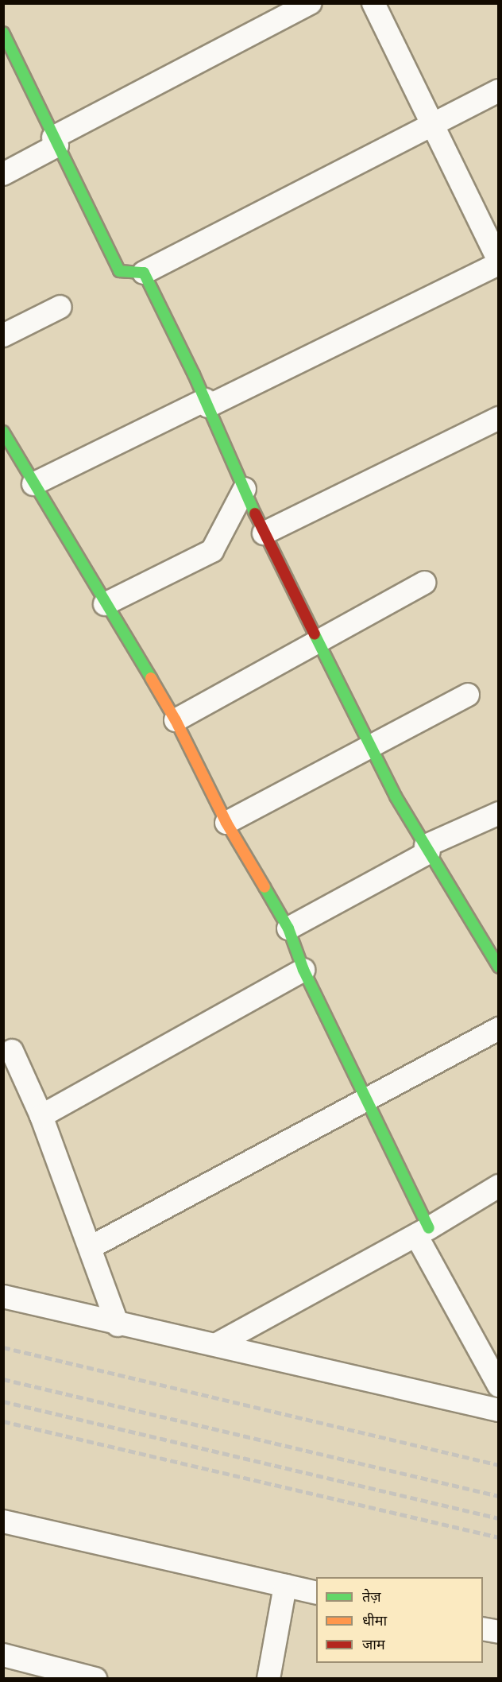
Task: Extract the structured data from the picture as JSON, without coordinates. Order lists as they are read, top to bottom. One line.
{"legend":["तेज़","धीमा","जाम"]}
